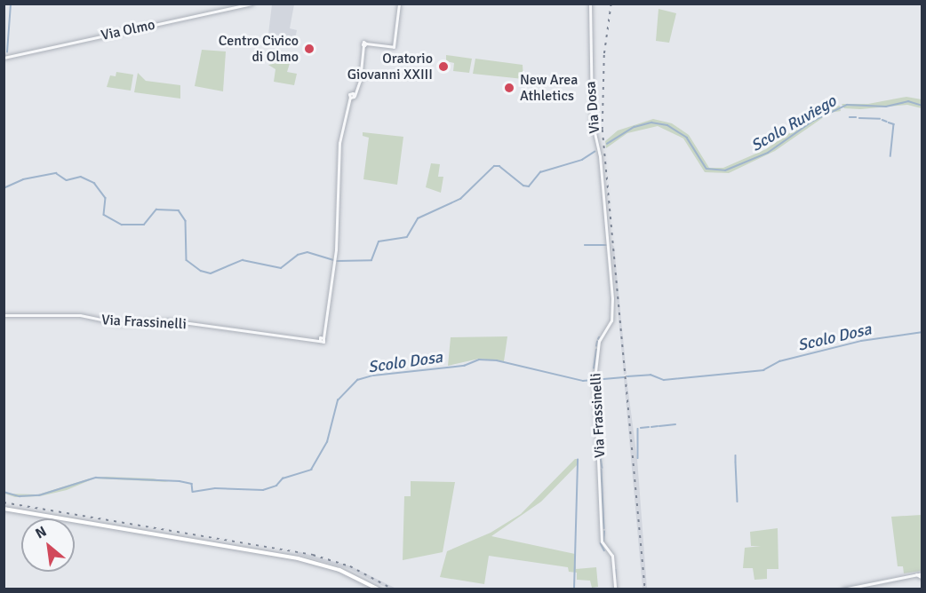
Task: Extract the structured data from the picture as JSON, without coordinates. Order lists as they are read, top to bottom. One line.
{"streets":{"street":["Via Olmo","Via Dosa","Via Frassinelli"]},"crossings":[["Via Dosa","Via Frassinelli"]],"water":["Scolo Ruviego","Scolo Dosa"],"places":["Centro Civico di Olmo","Oratorio Giovanni XXIII","New Area Athletics"],"north":"top left"}
